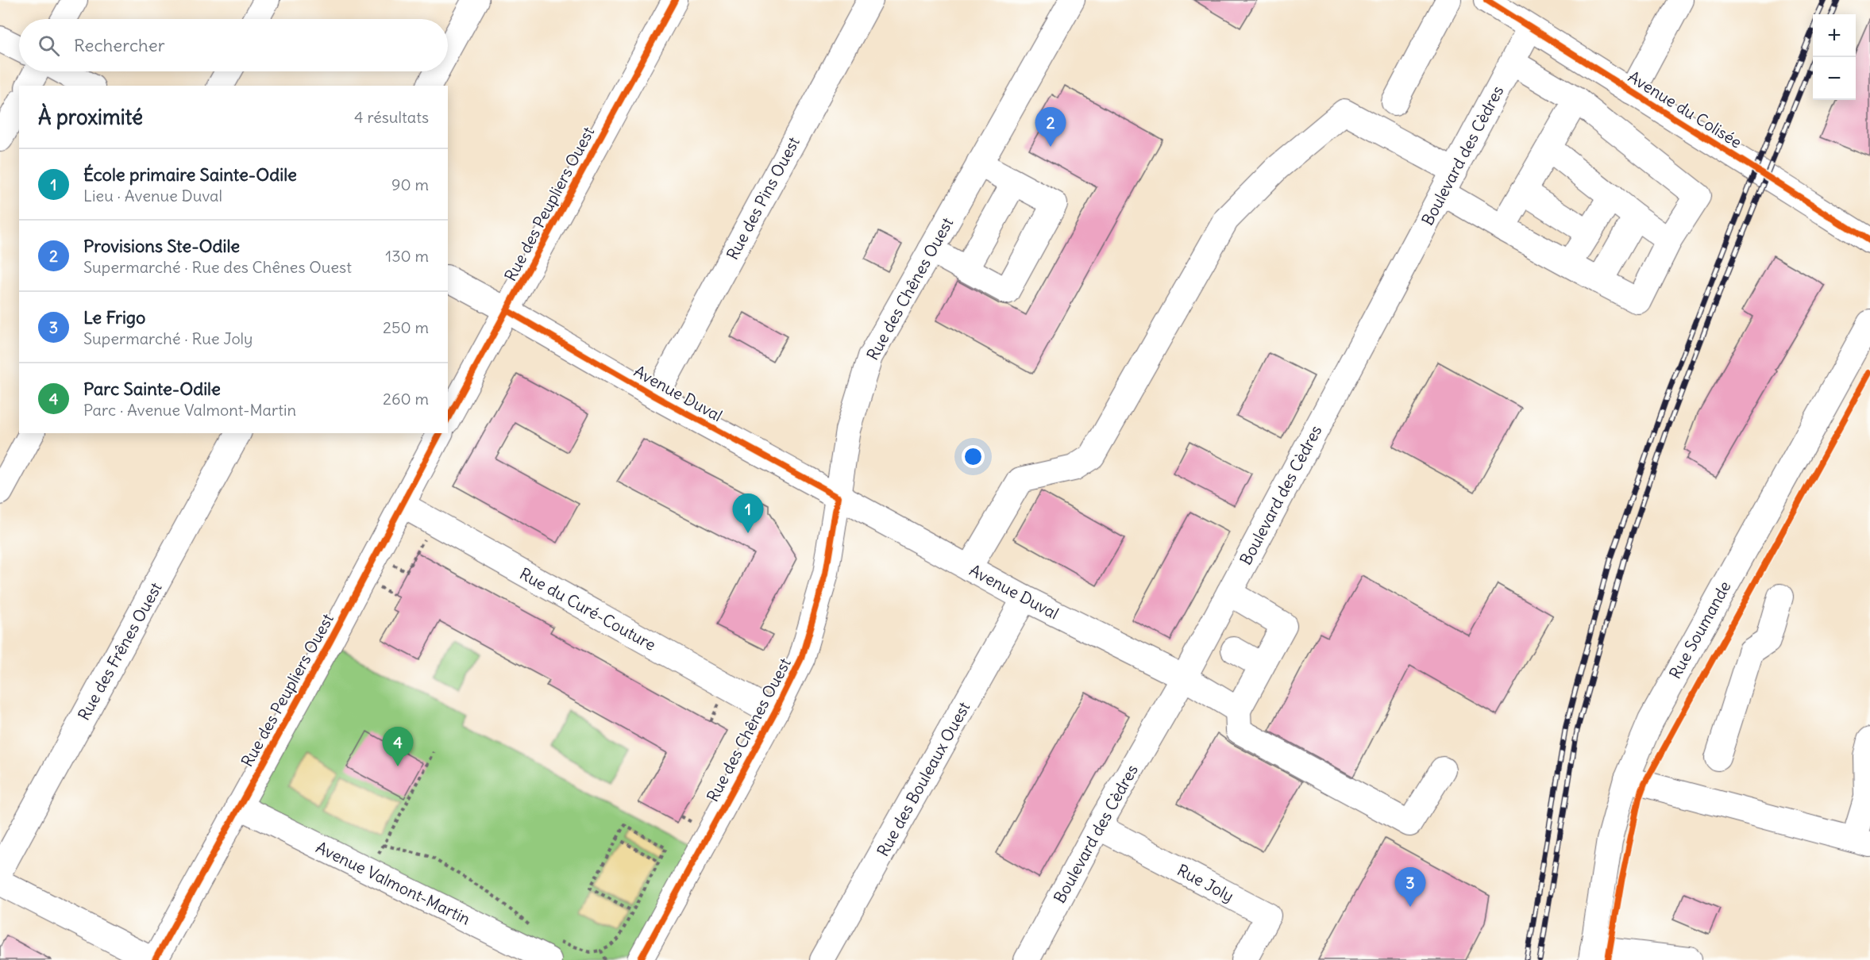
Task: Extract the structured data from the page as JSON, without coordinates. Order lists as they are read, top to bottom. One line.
{"streets":{"street":["Avenue du Colisée","Boulevard des Cèdres","Rue des Pins Ouest","Rue des Peupliers Ouest","Rue des Chênes Ouest","Avenue Duval","Rue du Curé-Couture","Rue Soumande","Rue des Frênes Ouest","Rue des Bouleaux Ouest","Avenue Valmont-Martin","Rue Joly"]},"crossings":[["Avenue du Colisée","Boulevard des Cèdres"],["Boulevard des Cèdres","Avenue Duval"],["Boulevard des Cèdres","Rue Joly"],["Rue des Pins Ouest","Avenue Duval"],["Rue des Peupliers Ouest","Avenue Duval"],["Rue des Peupliers Ouest","Rue du Curé-Couture"],["Rue des Peupliers Ouest","Avenue Valmont-Martin"],["Rue des Chênes Ouest","Avenue Duval"],["Rue des Chênes Ouest","Rue du Curé-Couture"],["Avenue Duval","Rue des Bouleaux Ouest"]],"page":{"map_buttons":["+","−"],"search":"Rechercher","heading":["À proximité","4 résultats"],"pins":["2","1","4","3"],"list":[{"mark":"1","name":"École primaire Sainte-Odile","note":"Lieu · Avenue Duval","value":"90 m"},{"mark":"2","name":"Provisions Ste-Odile","note":"Supermarché · Rue des Chênes Ouest","value":"130 m"},{"mark":"3","name":"Le Frigo","note":"Supermarché · Rue Joly","value":"250 m"},{"mark":"4","name":"Parc Sainte-Odile","note":"Parc · Avenue Valmont-Martin","value":"260 m"}]}}
